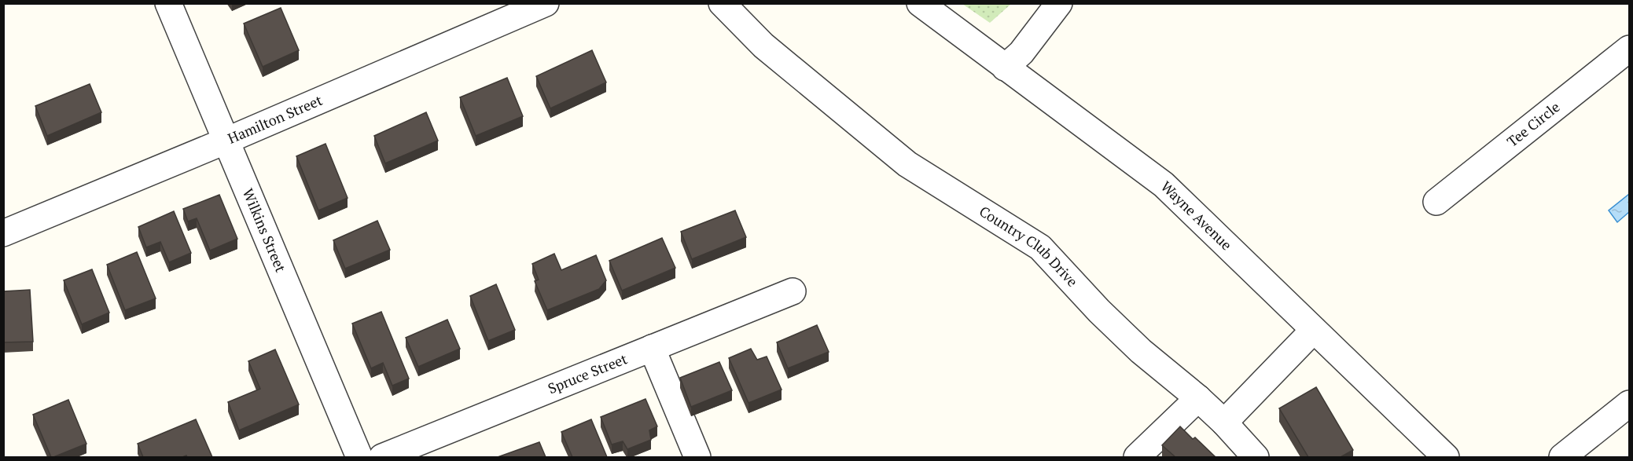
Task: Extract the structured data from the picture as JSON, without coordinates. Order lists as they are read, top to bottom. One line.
{"streets":{"street":["Hamilton Street","Tee Circle","Wayne Avenue","Wilkins Street","Country Club Drive","Spruce Street"]},"crossings":[["Hamilton Street","Wilkins Street"]]}
